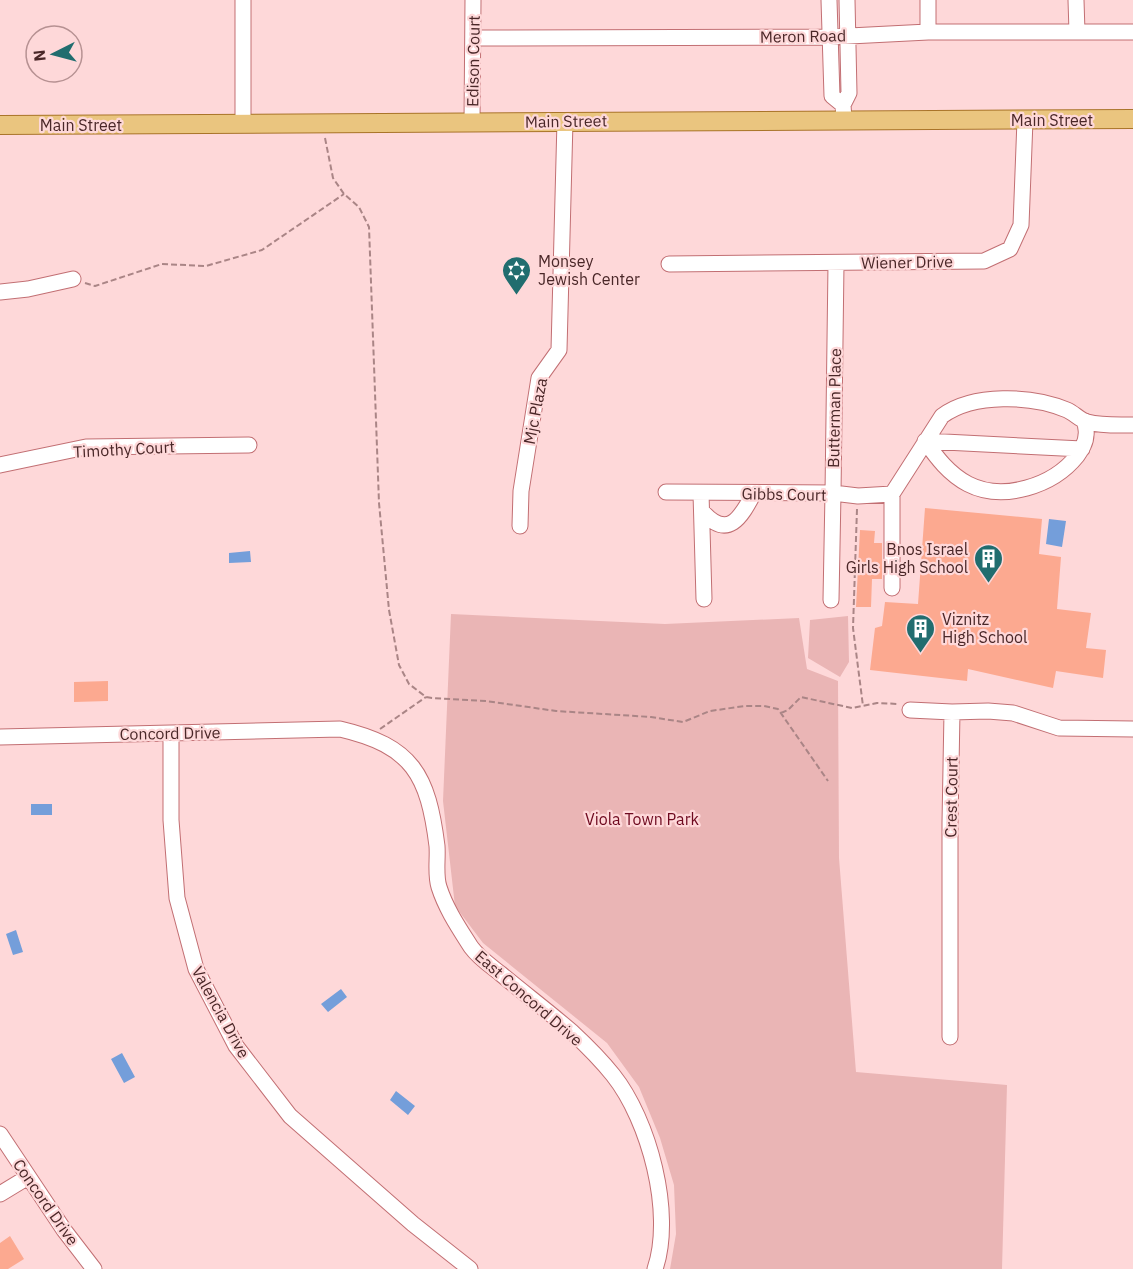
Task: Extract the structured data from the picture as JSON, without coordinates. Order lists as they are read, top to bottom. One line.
{"streets":{"main road":["Main Street"],"street":["Meron Road","Edison Court","Wiener Drive","Butterman Place","Mjc Plaza","Timothy Court","Gibbs Court","Concord Drive","Crest Court","East Concord Drive","Valencia Drive"]},"crossings":[["Meron Road","Edison Court"],["Edison Court","Main Street"],["Main Street","Wiener Drive"],["Main Street","Mjc Plaza"],["Wiener Drive","Butterman Place"],["Butterman Place","Gibbs Court"],["Concord Drive","East Concord Drive"],["Concord Drive","Valencia Drive"]],"parks":["Viola Town Park"],"places":{"synagogue":["Monsey Jewish Center"],"building":["Bnos Israel Girls High School","Viznitz High School"]},"north":"left"}
